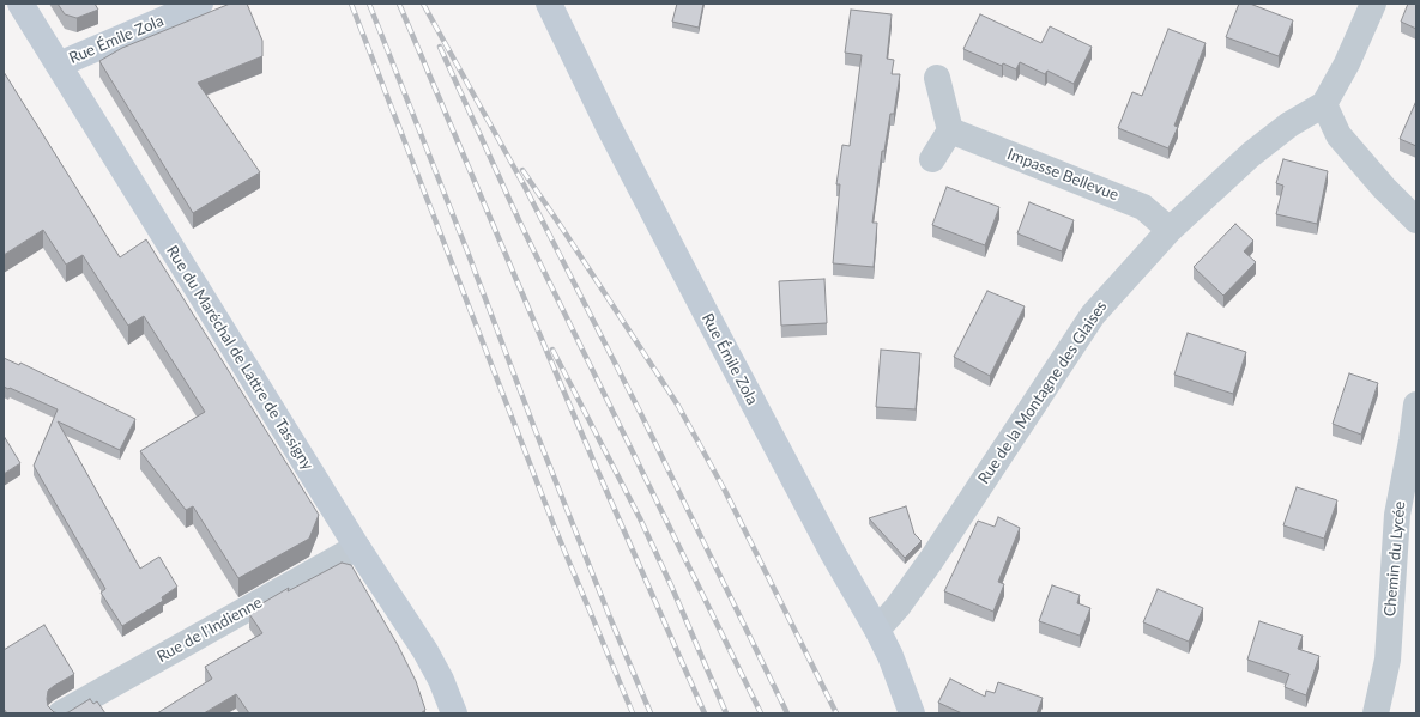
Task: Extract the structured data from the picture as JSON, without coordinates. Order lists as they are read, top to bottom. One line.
{"streets":{"street":["Rue Émile Zola","Impasse Bellevue","Rue du Maréchal de Lattre de Tassigny","Rue de la Montagne des Glaises","Chemin du Lycée","Rue de l'Indienne"]},"crossings":[["Rue Émile Zola","Rue du Maréchal de Lattre de Tassigny"],["Rue Émile Zola","Rue de la Montagne des Glaises"],["Impasse Bellevue","Rue de la Montagne des Glaises"],["Rue du Maréchal de Lattre de Tassigny","Rue de l'Indienne"]]}
